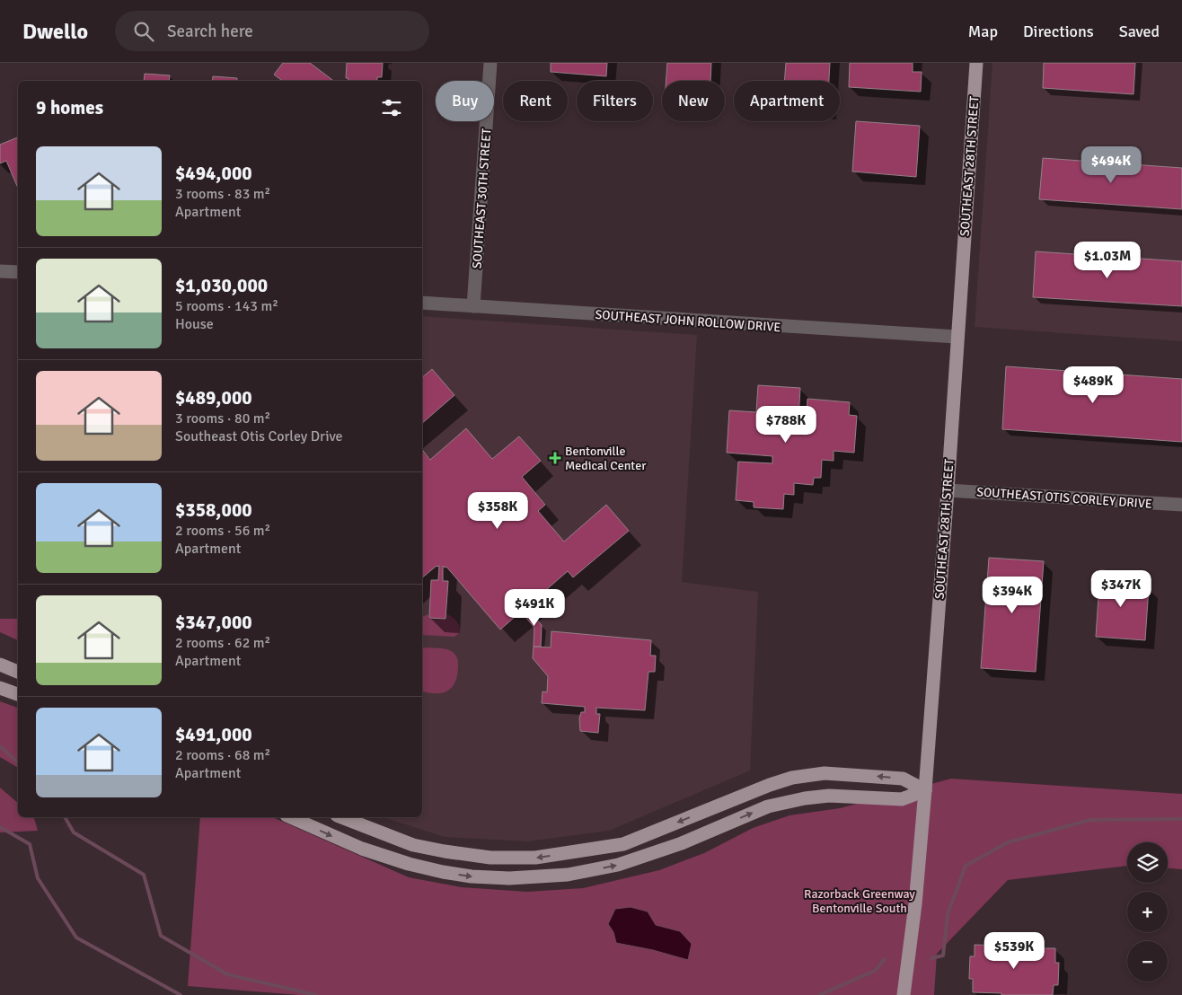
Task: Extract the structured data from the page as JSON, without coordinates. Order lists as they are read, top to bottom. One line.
{"streets":{"main road":["SOUTHEAST 28TH STREET"],"street":["SOUTHEAST 30TH STREET","SOUTHEAST JOHN ROLLOW DRIVE","SOUTHEAST OTIS CORLEY DRIVE"]},"crossings":[["SOUTHEAST 28TH STREET","SOUTHEAST JOHN ROLLOW DRIVE"],["SOUTHEAST 28TH STREET","SOUTHEAST OTIS CORLEY DRIVE"],["SOUTHEAST 30TH STREET","SOUTHEAST JOHN ROLLOW DRIVE"]],"parks":["Razorback Greenway Bentonville South"],"places":{"health":["Bentonville Medical Center"]},"page":{"header":"Dwello","search":"Search here","nav":["Map","Directions","Saved"],"chip":["Buy","Rent","Filters","New","Apartment"],"heading":"9 homes","list":[{"name":"$494,000","note":"3 rooms · 83 m² · Apartment"},{"name":"$1,030,000","note":"5 rooms · 143 m² · House"},{"name":"$489,000","note":"3 rooms · 80 m² · Southeast Otis Corley Drive"},{"name":"$358,000","note":"2 rooms · 56 m² · Apartment"},{"name":"$347,000","note":"2 rooms · 62 m² · Apartment"},{"name":"$491,000","note":"2 rooms · 68 m² · Apartment"}],"price":["$494K","$1.03M","$489K","$788K","$358K","$347K","$394K","$491K","$539K"],"map_buttons":["+","−"]}}
